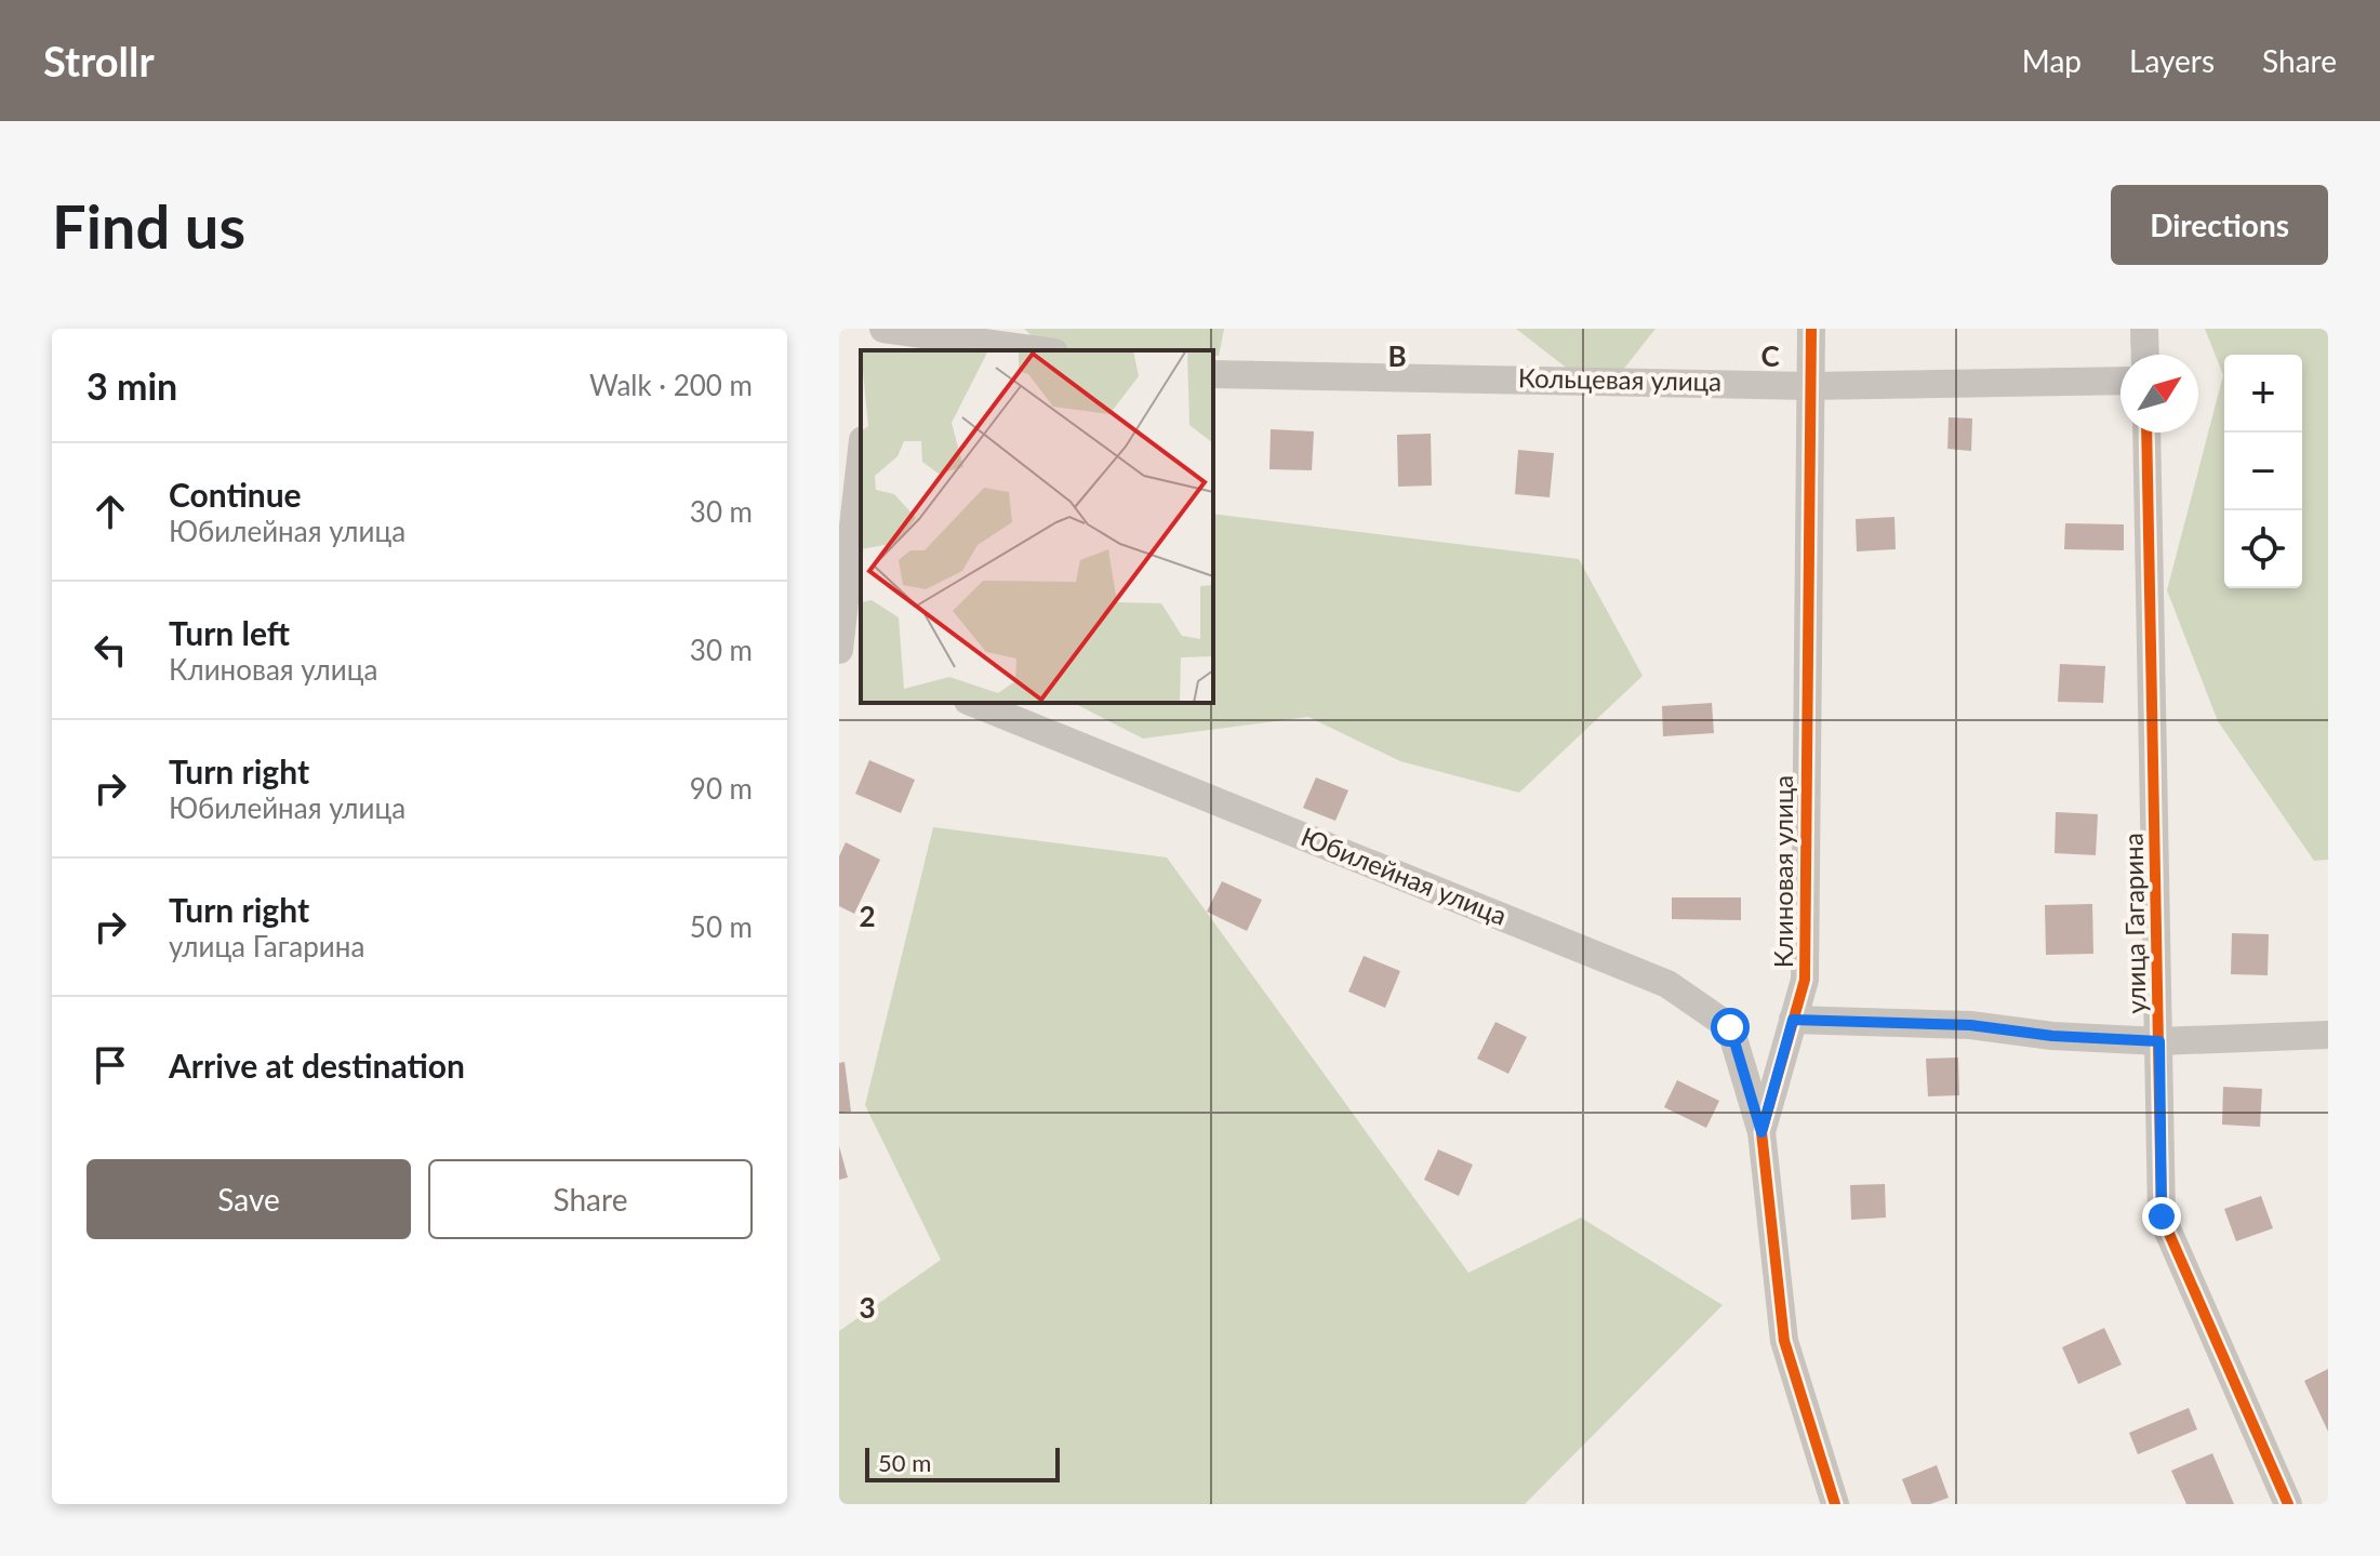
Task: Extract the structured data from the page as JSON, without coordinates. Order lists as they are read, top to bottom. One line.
{"streets":{"street":["Кольцевая улица","Клиновая улица","Юбилейная улица","улица Гагарина"]},"crossings":[["Кольцевая улица","Клиновая улица"],["Клиновая улица","Юбилейная улица"]],"scale_bar":"50 m","north":"top right","page":{"header":"Strollr","nav":["Map","Layers","Share"],"buttons":["Directions",["Save","Share"]],"title":"Find us","heading":["3 min","Walk · 200 m"],"map_buttons":["+","−"],"list":[["Continue","Юбилейная улица","30 m"],["Turn left","Клиновая улица","30 m"],["Turn right","Юбилейная улица","90 m"],["Turn right","улица Гагарина","50 m"],"Arrive at destination"],"scale":"50 m"},"grid":{"columns":["B","C"],"rows":["2","3"]}}
